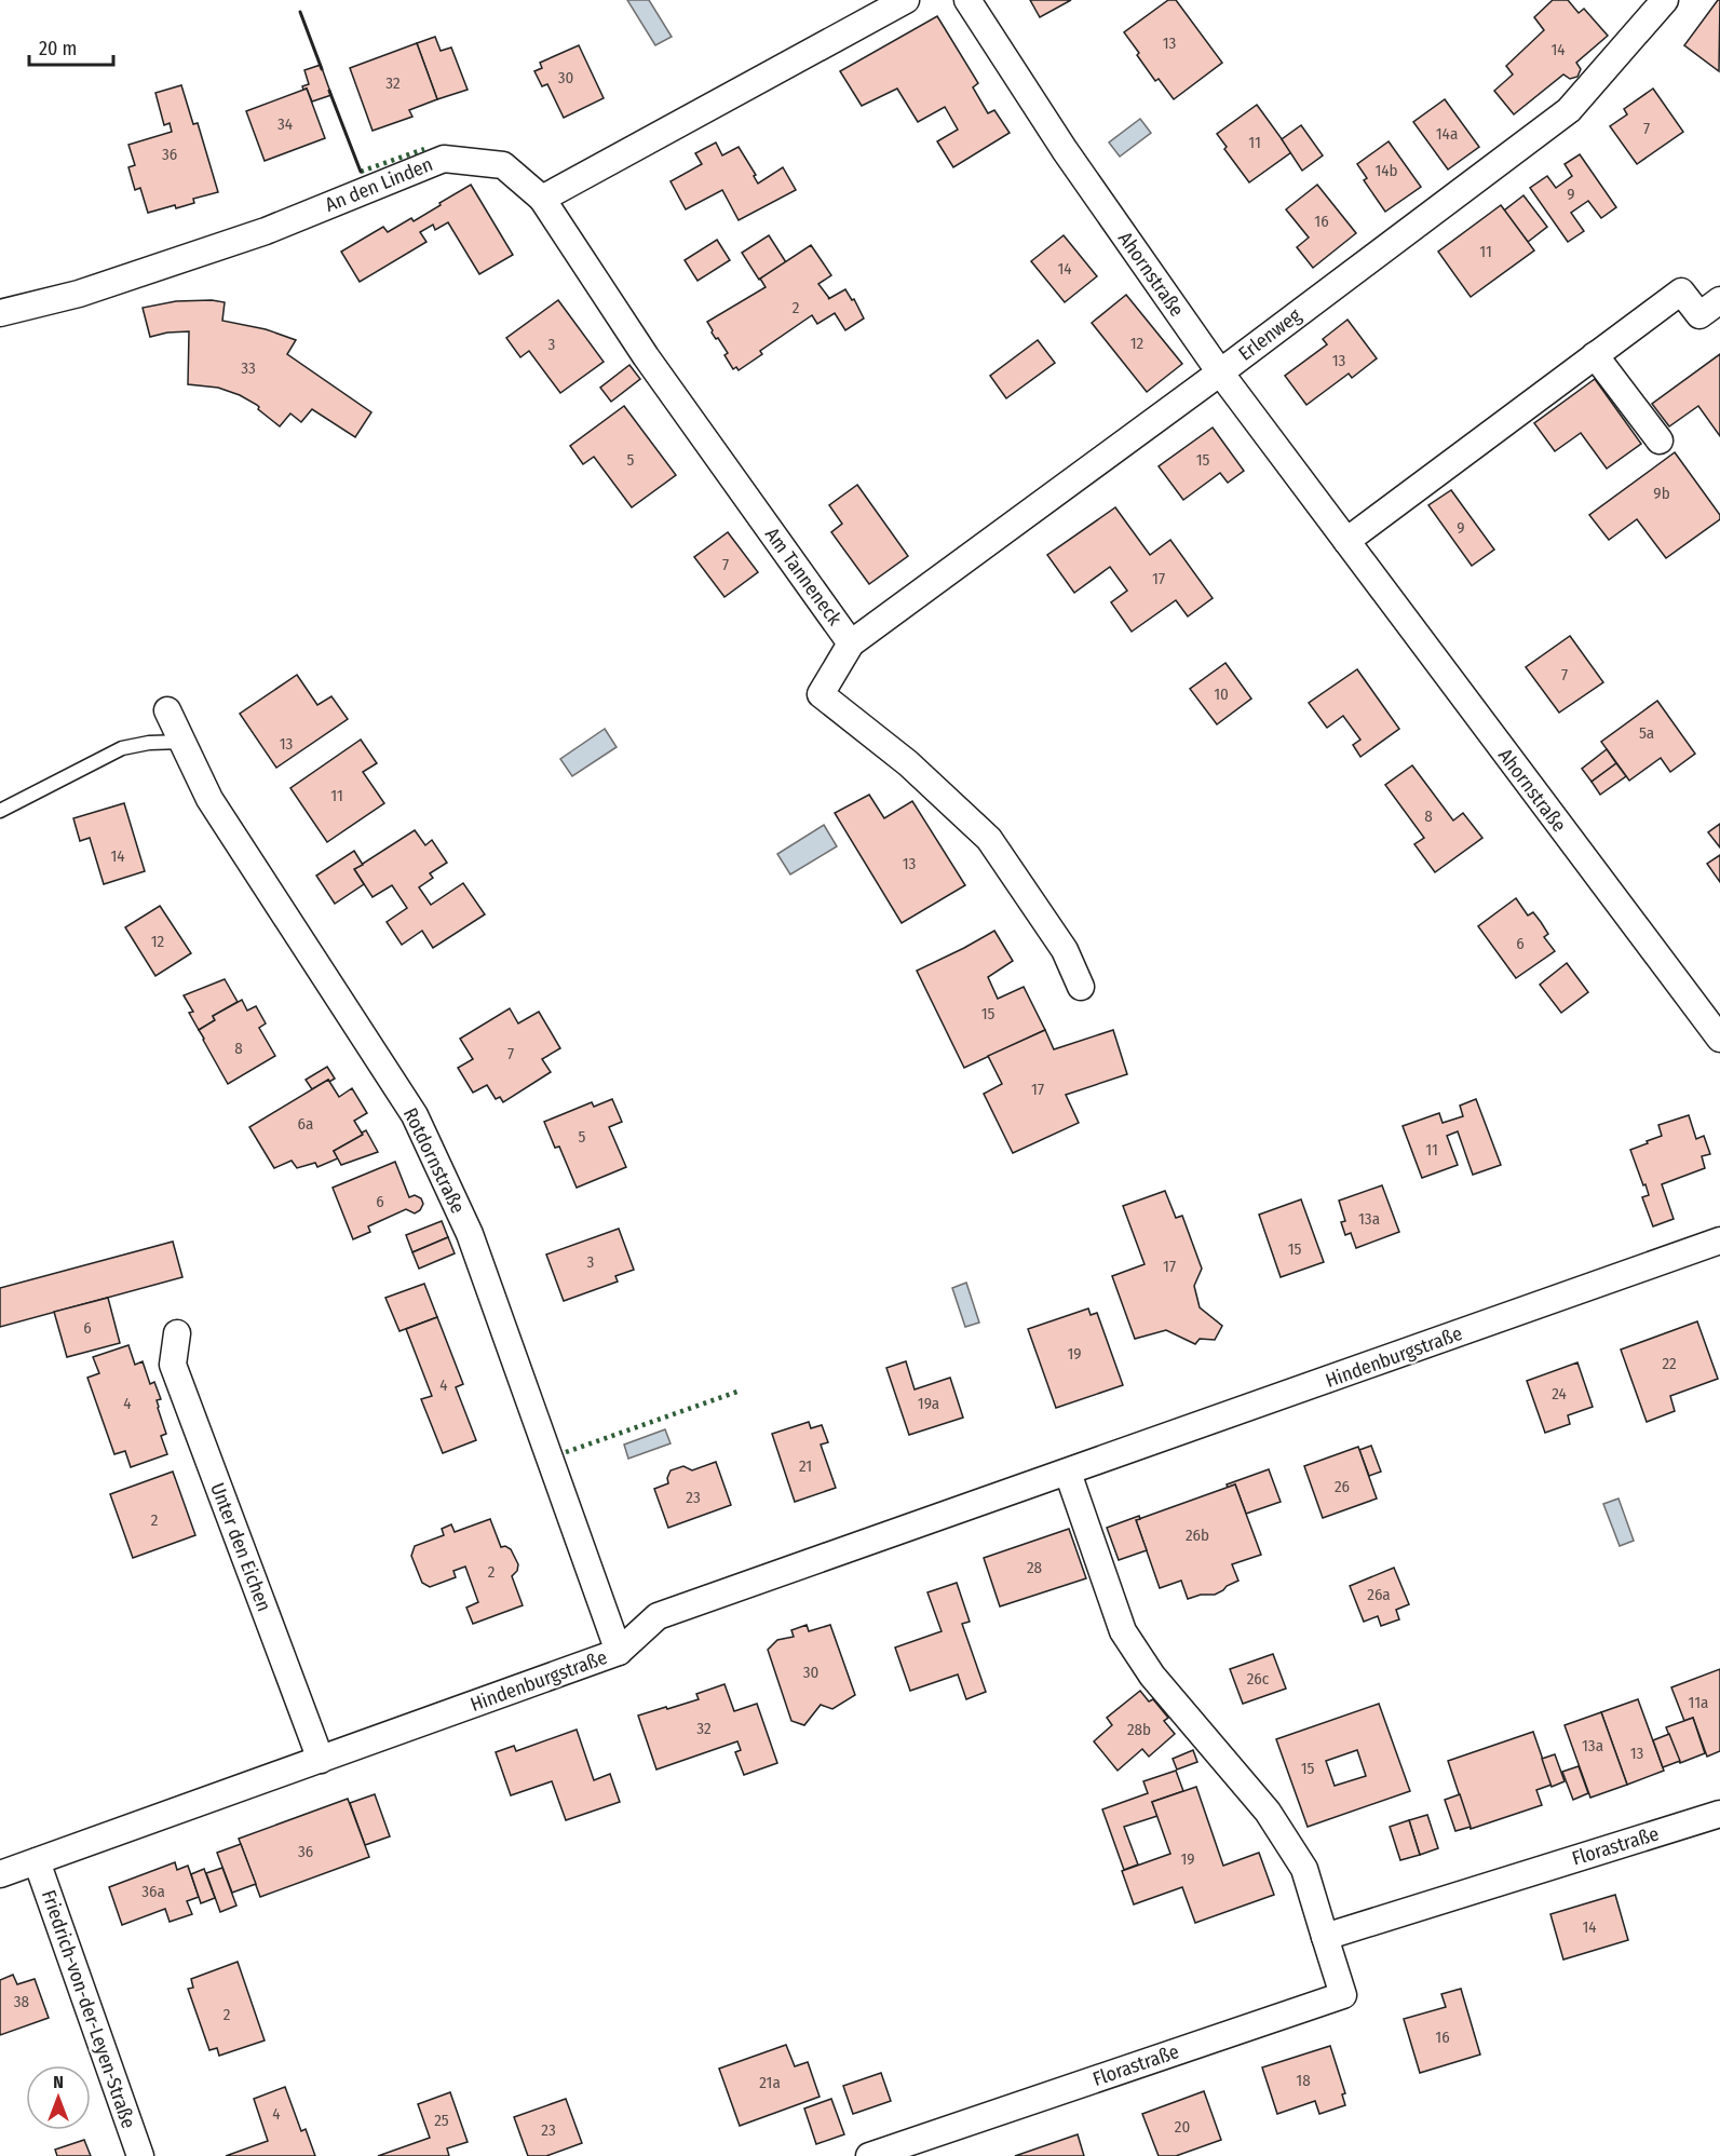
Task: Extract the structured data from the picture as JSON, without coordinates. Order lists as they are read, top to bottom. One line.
{"streets":{"street":["An den Linden","Ahornstraße","Erlenweg","Am Tanneneck","Rotdornstraße","Hindenburgstraße","Unter den Eichen","Florastraße","Friedrich-von-der-Leyen-Straße"]},"crossings":[["An den Linden","Am Tanneneck"],["Ahornstraße","Erlenweg"],["Erlenweg","Am Tanneneck"],["Rotdornstraße","Hindenburgstraße"],["Hindenburgstraße","Unter den Eichen"],["Hindenburgstraße","Florastraße"],["Hindenburgstraße","Friedrich-von-der-Leyen-Straße"]],"house_numbers":["13","14","30","32","34","7","14a","11","36","14b","9","16","11","14","2","12","3","13","33","5","15","9b","9","7","17","7","10","5a","13","11","8","14","13","12","6","15","8","7","17","6a","5","11","6","13a","15","3","17","6","19","22","4","24","4","19a","21","26","23","2","26b","28","2","26a","30","26c","11a","32","28b","13a","13","15","36","19","36a","14","38","2","16","18","21a","4","25","20","23"],"scale_bar":"20 m","north":"top"}
